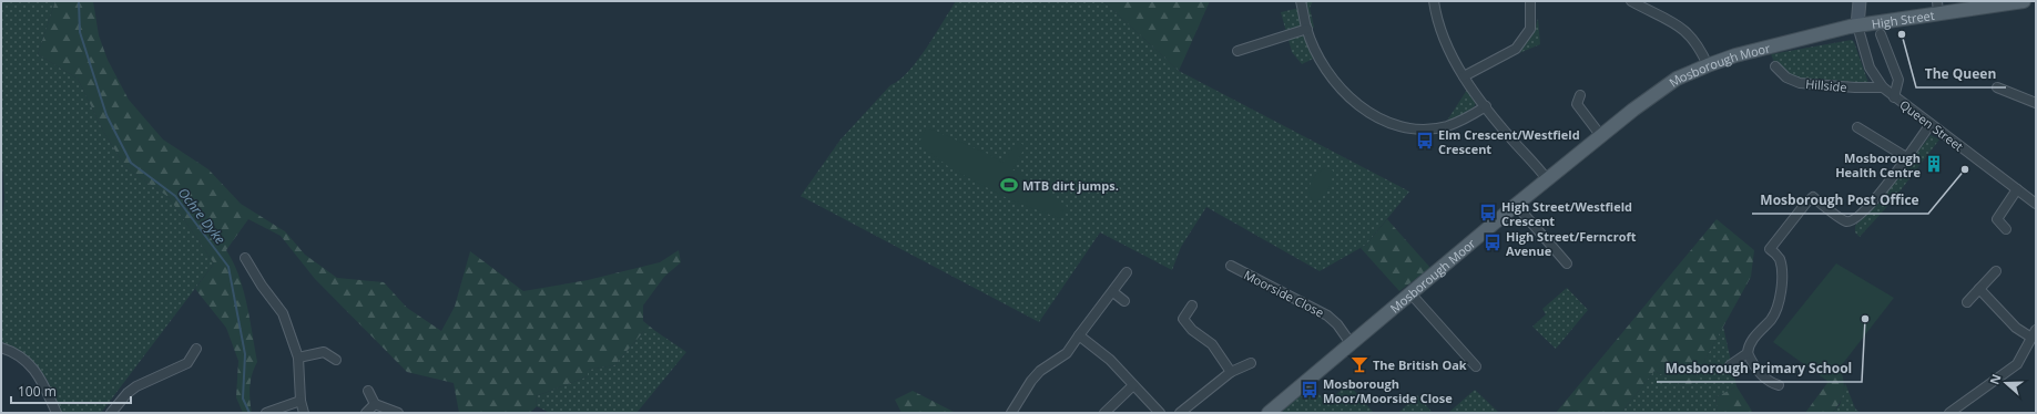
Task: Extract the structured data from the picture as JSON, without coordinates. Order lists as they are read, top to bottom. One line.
{"streets":{"main road":["High Street","Mosborough Moor"],"street":["Hillside","Queen Street","Moorside Close"]},"crossings":[["High Street","Mosborough Moor"],["High Street","Queen Street"],["Mosborough Moor","Moorside Close"],["Hillside","Queen Street"]],"water":["Ochre Dyke"],"places":{"other":["The Queen","Mosborough Post Office","Mosborough Primary School"],"bus stop":["Elm Crescent/Westfield Crescent","High Street/Westfield Crescent","High Street/Ferncroft Avenue","Mosborough Moor/Moorside Close"],"building":["Mosborough Health Centre"],"sports":["MTB dirt jumps."],"bar":["The British Oak"]},"scale_bar":"100 m","north":"left"}
